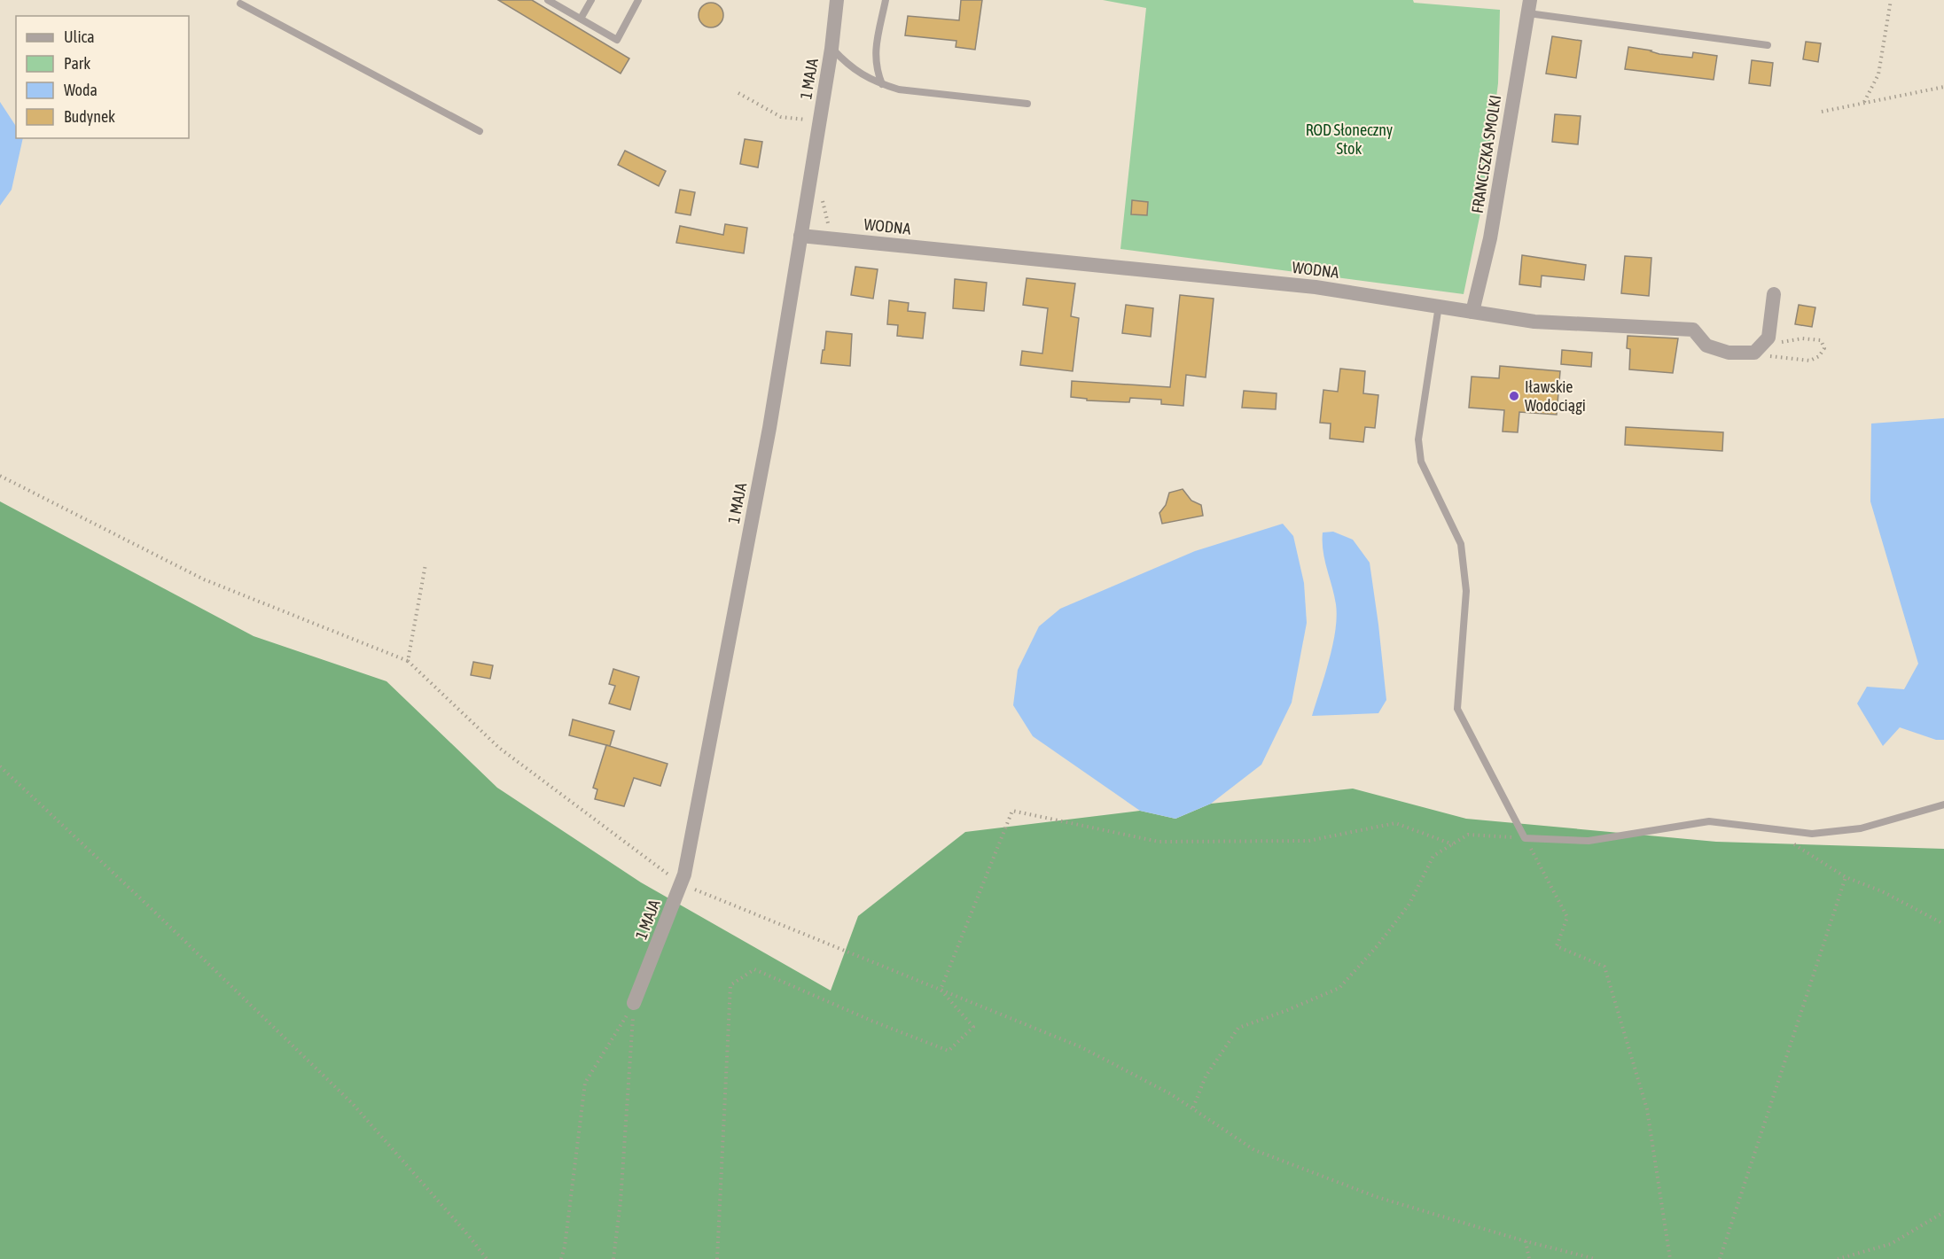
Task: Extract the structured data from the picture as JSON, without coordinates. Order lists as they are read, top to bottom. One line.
{"streets":{"street":["1 MAJA","FRANCISZKA SMOLKI","WODNA"]},"crossings":[["1 MAJA","WODNA"],["FRANCISZKA SMOLKI","WODNA"]],"parks":["ROD Słoneczny Stok"],"places":["Iławskie Wodociągi"],"legend":["Ulica","Park","Woda","Budynek"]}
